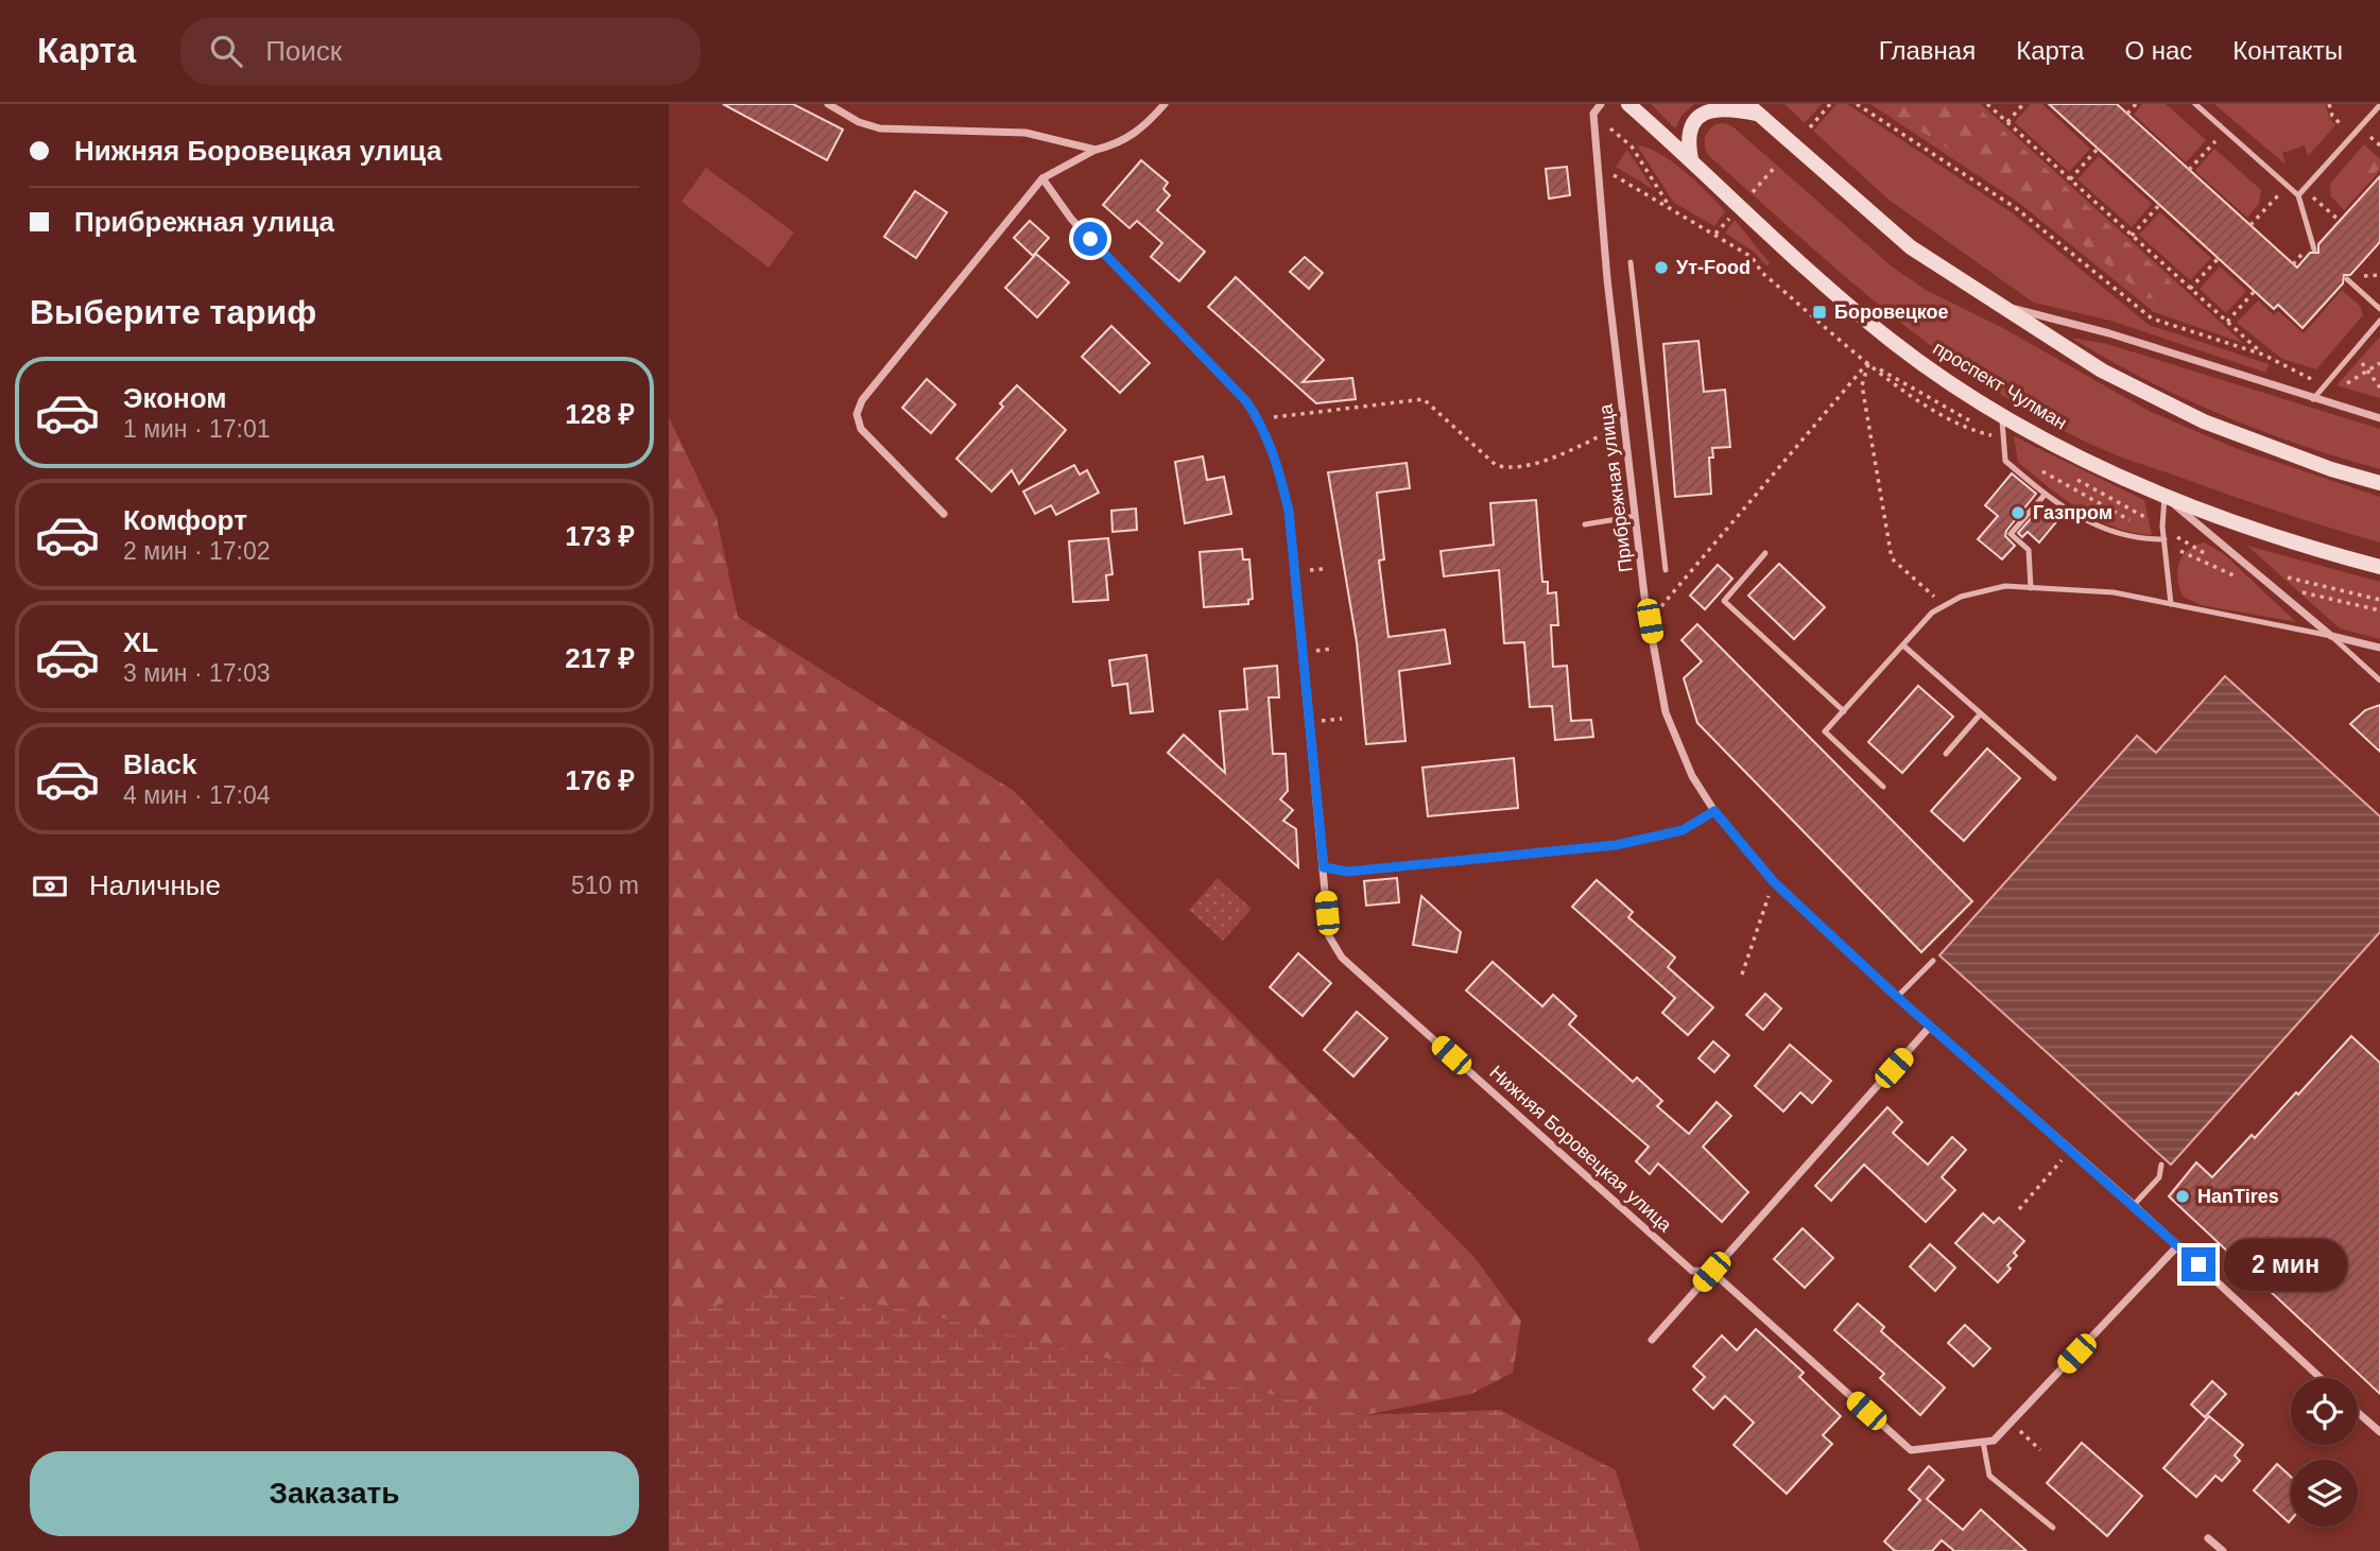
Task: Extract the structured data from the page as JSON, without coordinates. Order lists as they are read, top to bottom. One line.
{"streets":{"main road":["проспект Чулман"],"street":["Прибрежная улица","Нижняя Боровецкая улица"]},"places":{"other":["Ут-Food","Газпром","HanTires"],"transit":["Боровецкое"]},"page":{"header":"Карта","search":"Поиск","nav":["Главная","Карта","О нас","Контакты"],"banner":["Нижняя Боровецкая улица","Прибрежная улица"],"heading":"Выберите тариф","list":[{"name":"Эконом","note":"1 мин · 17:01","value":"128 ₽"},{"name":"Комфорт","note":"2 мин · 17:02","value":"173 ₽"},{"name":"XL","note":"3 мин · 17:03","value":"217 ₽"},{"name":"Black","note":"4 мин · 17:04","value":"176 ₽"}],"pay":["Наличные","510 m"],"bubble":"2 мин","buttons":"Заказать"}}
